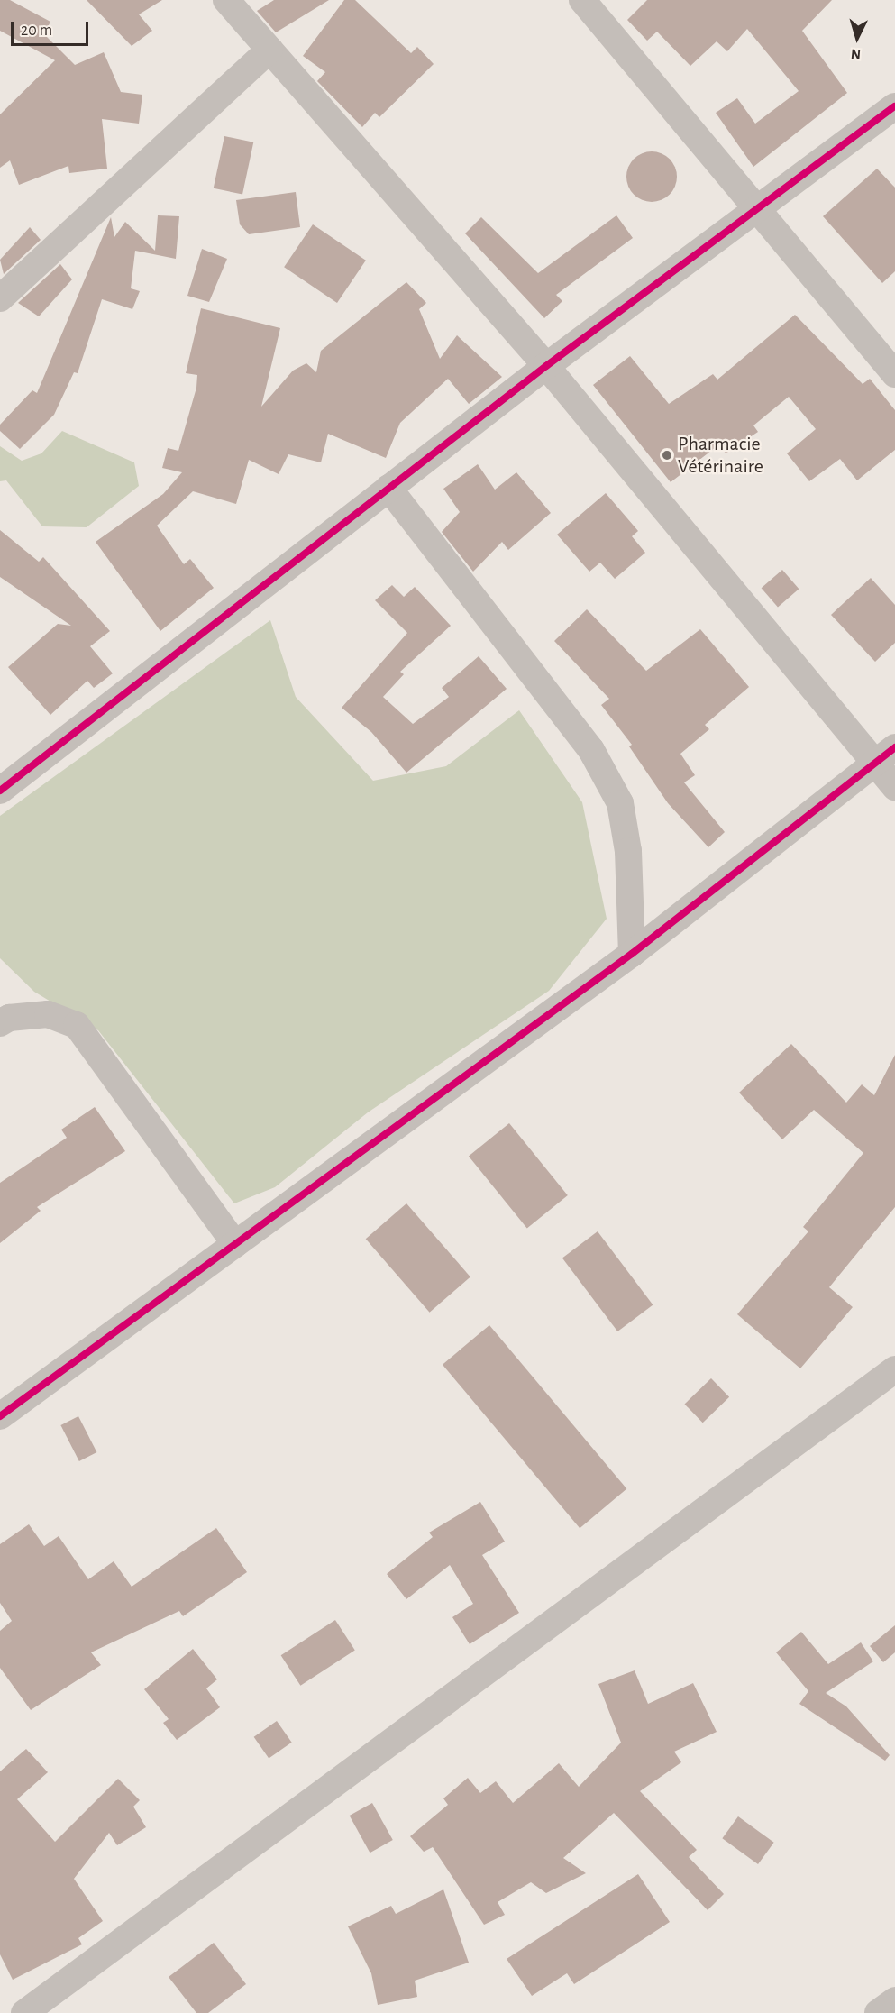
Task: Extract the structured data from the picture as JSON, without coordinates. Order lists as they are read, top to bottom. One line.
{"places":["Pharmacie Vétérinaire"],"scale_bar":"20 m","north":"bottom"}
